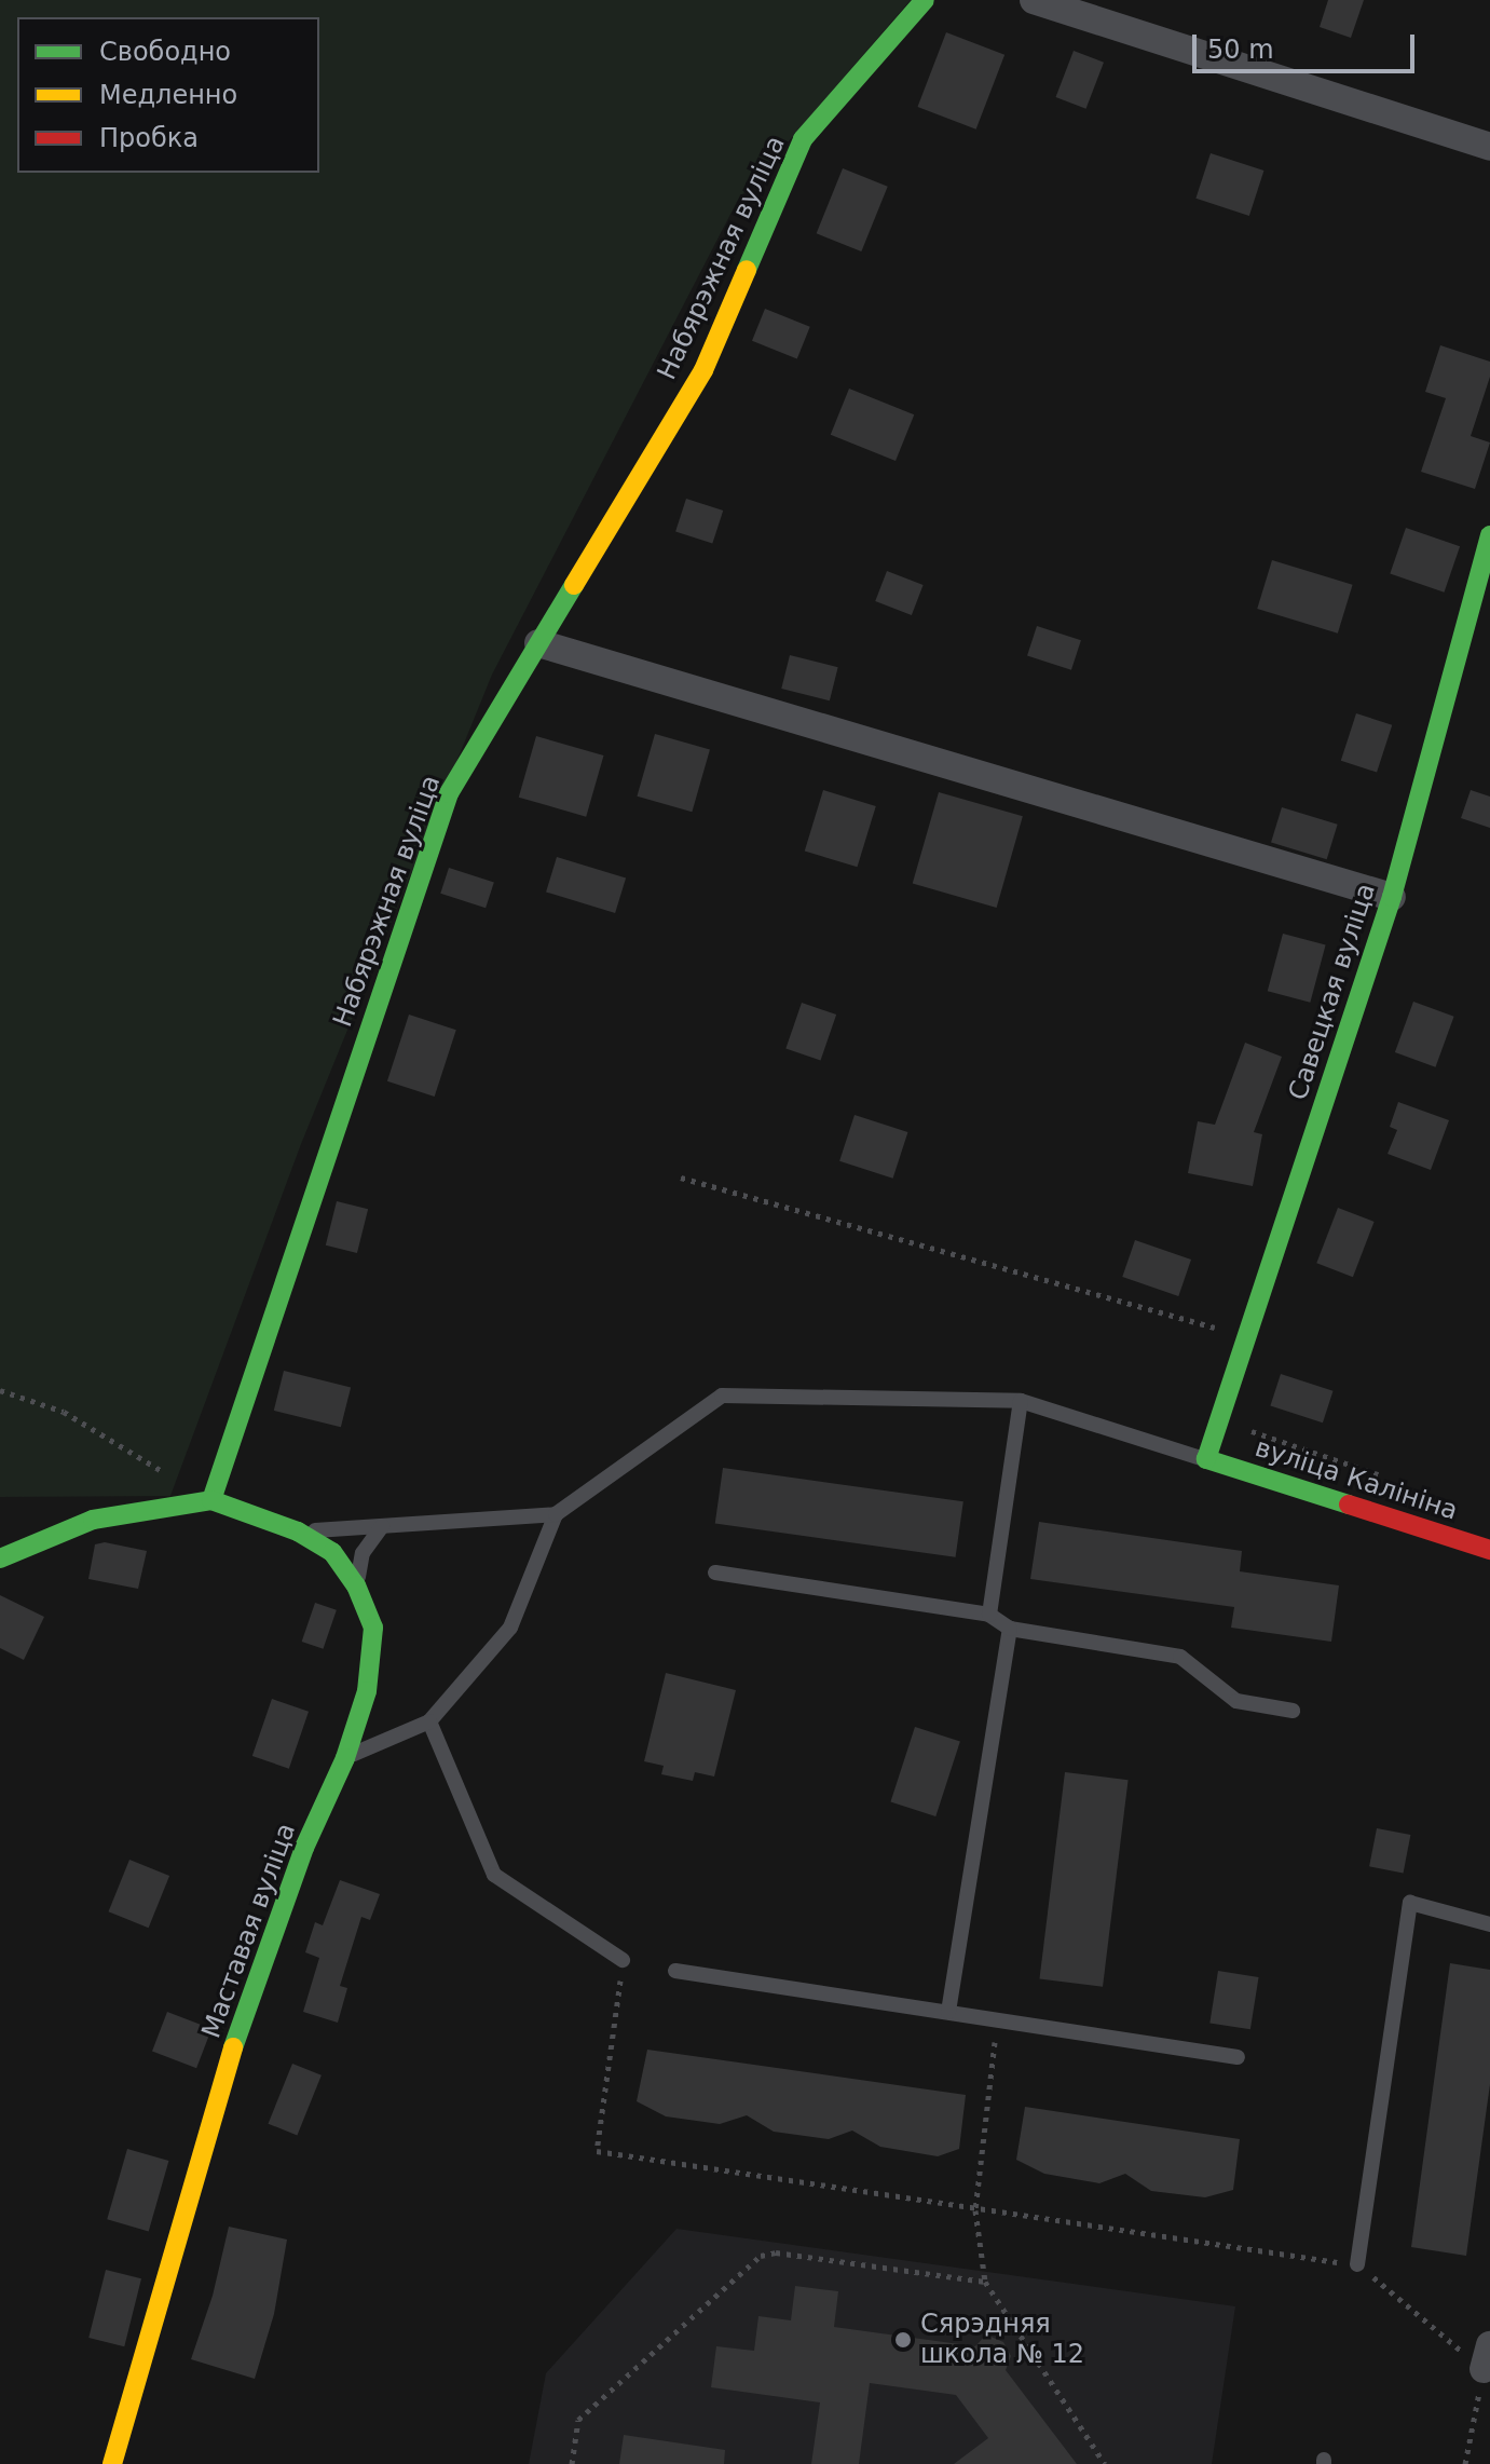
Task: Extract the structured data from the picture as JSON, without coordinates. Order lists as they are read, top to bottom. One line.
{"streets":{"street":["Набярэжная вуліца","Савецкая вуліца","вуліца Калініна","Маставая вуліца"]},"crossings":[["Набярэжная вуліца","Маставая вуліца"],["Савецкая вуліца","вуліца Калініна"]],"places":["Сярэдняя школа № 12"],"legend":["Свободно","Медленно","Пробка"],"scale_bar":"50 m"}
